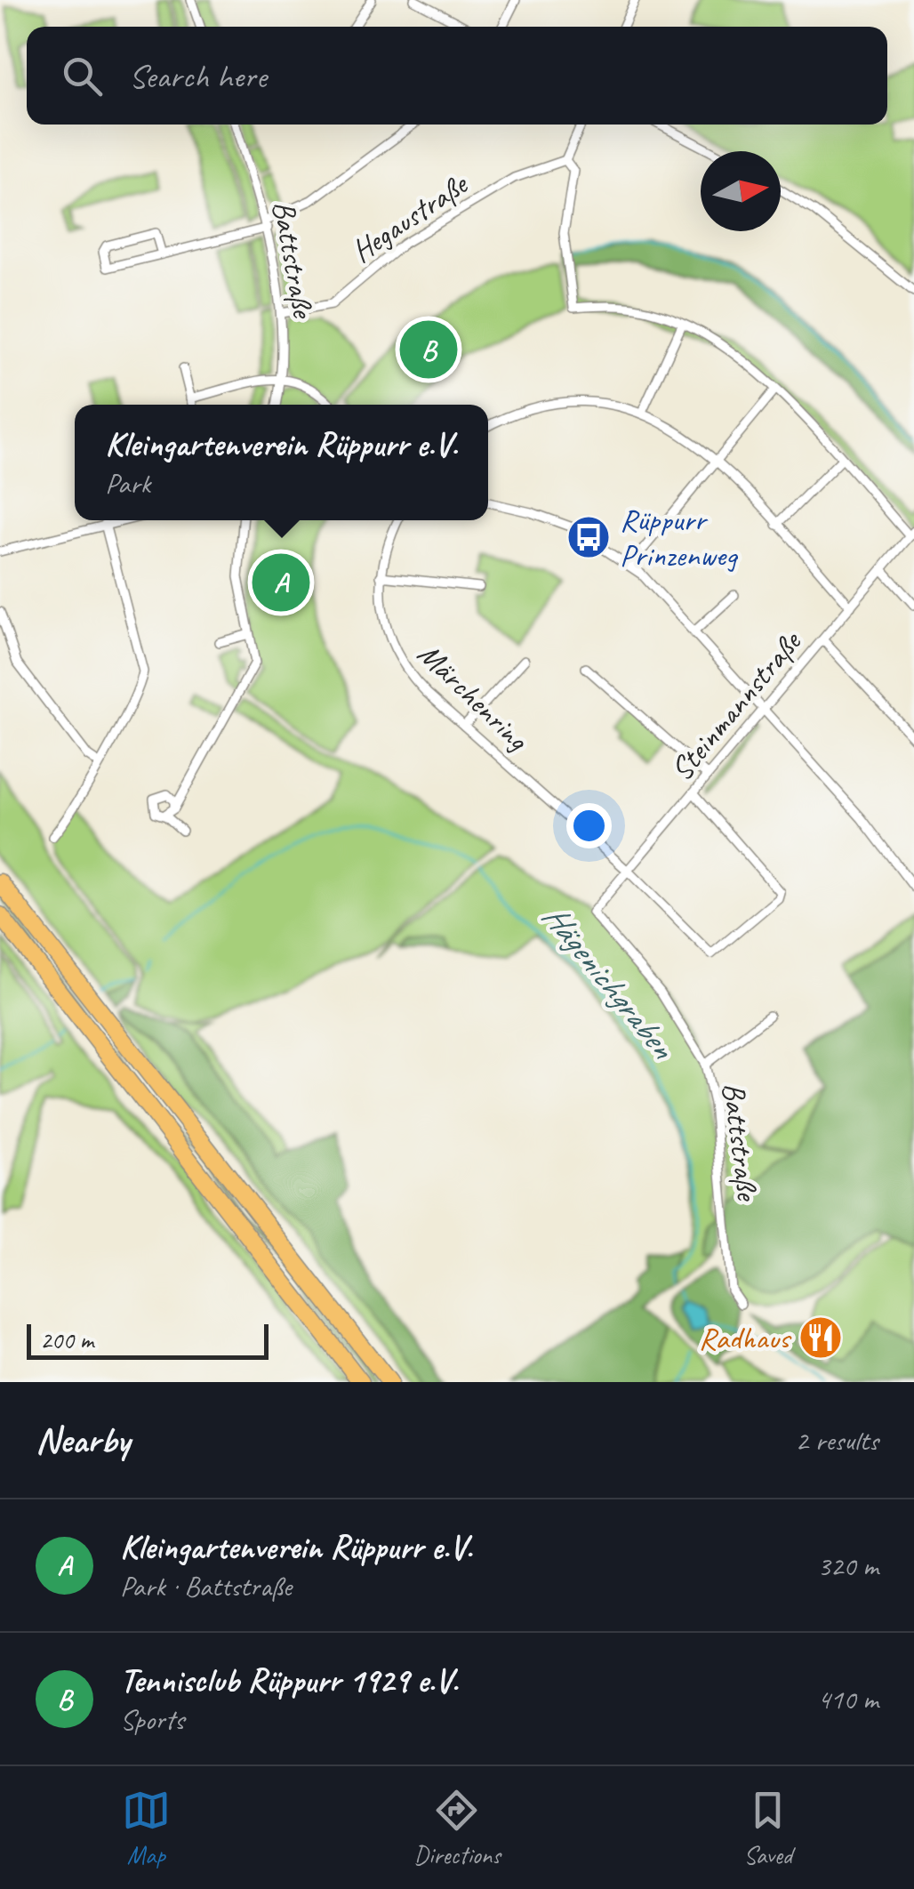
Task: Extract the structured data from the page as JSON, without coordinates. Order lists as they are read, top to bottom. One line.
{"streets":{"street":["Hegaustraße","Battstraße","Märchenring","Steinmannstraße"]},"crossings":[["Hegaustraße","Battstraße"],["Battstraße","Steinmannstraße"],["Märchenring","Steinmannstraße"]],"water":["Hägenichgraben"],"places":{"bus stop":["Rüppurr Prinzenweg"],"restaurant":["Radhaus"]},"scale_bar":"200 m","north":"right","page":{"search":"Search here","pins":["B","A"],"popup":["Kleingartenverein Rüppurr e.V.","Park"],"scale":"200 m","heading":["Nearby","2 results"],"list":[{"mark":"A","name":"Kleingartenverein Rüppurr e.V.","note":"Park · Battstraße","value":"320 m"},{"mark":"B","name":"Tennisclub Rüppurr 1929 e.V.","note":"Sports","value":"410 m"}],"nav":["Map","Directions","Saved"]}}
